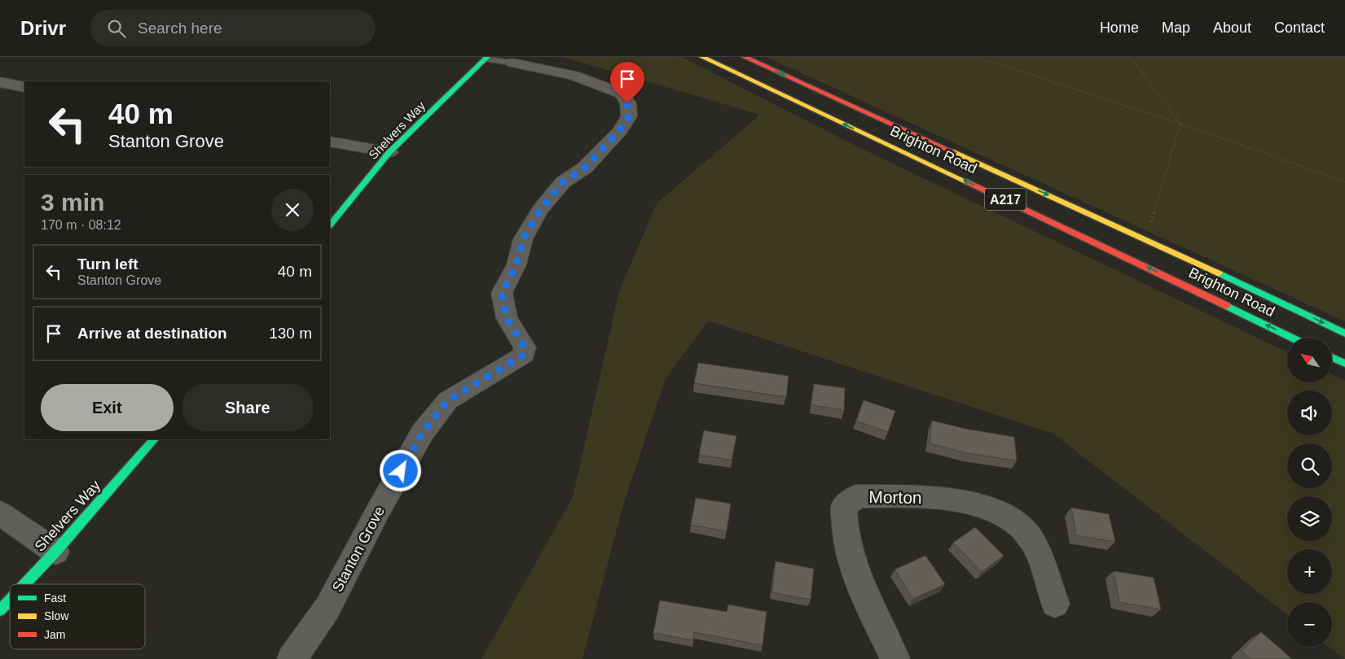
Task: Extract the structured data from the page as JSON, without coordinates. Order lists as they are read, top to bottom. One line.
{"streets":{"main road":["Shelvers Way","Brighton Road","A217"],"street":["Morton","Stanton Grove"]},"legend":["Fast","Slow","Jam"],"north":"top left","page":{"header":"Drivr","search":"Search here","nav":["Home","Map","About","Contact"],"turn":["40 m","Stanton Grove"],"heading":["3 min","170 m · 08:12"],"list":[{"name":"Turn left","note":"Stanton Grove","value":"40 m"},{"name":"Arrive at destination","value":"130 m"}],"map_buttons":["+","−"],"buttons":["Exit","Share"]}}
